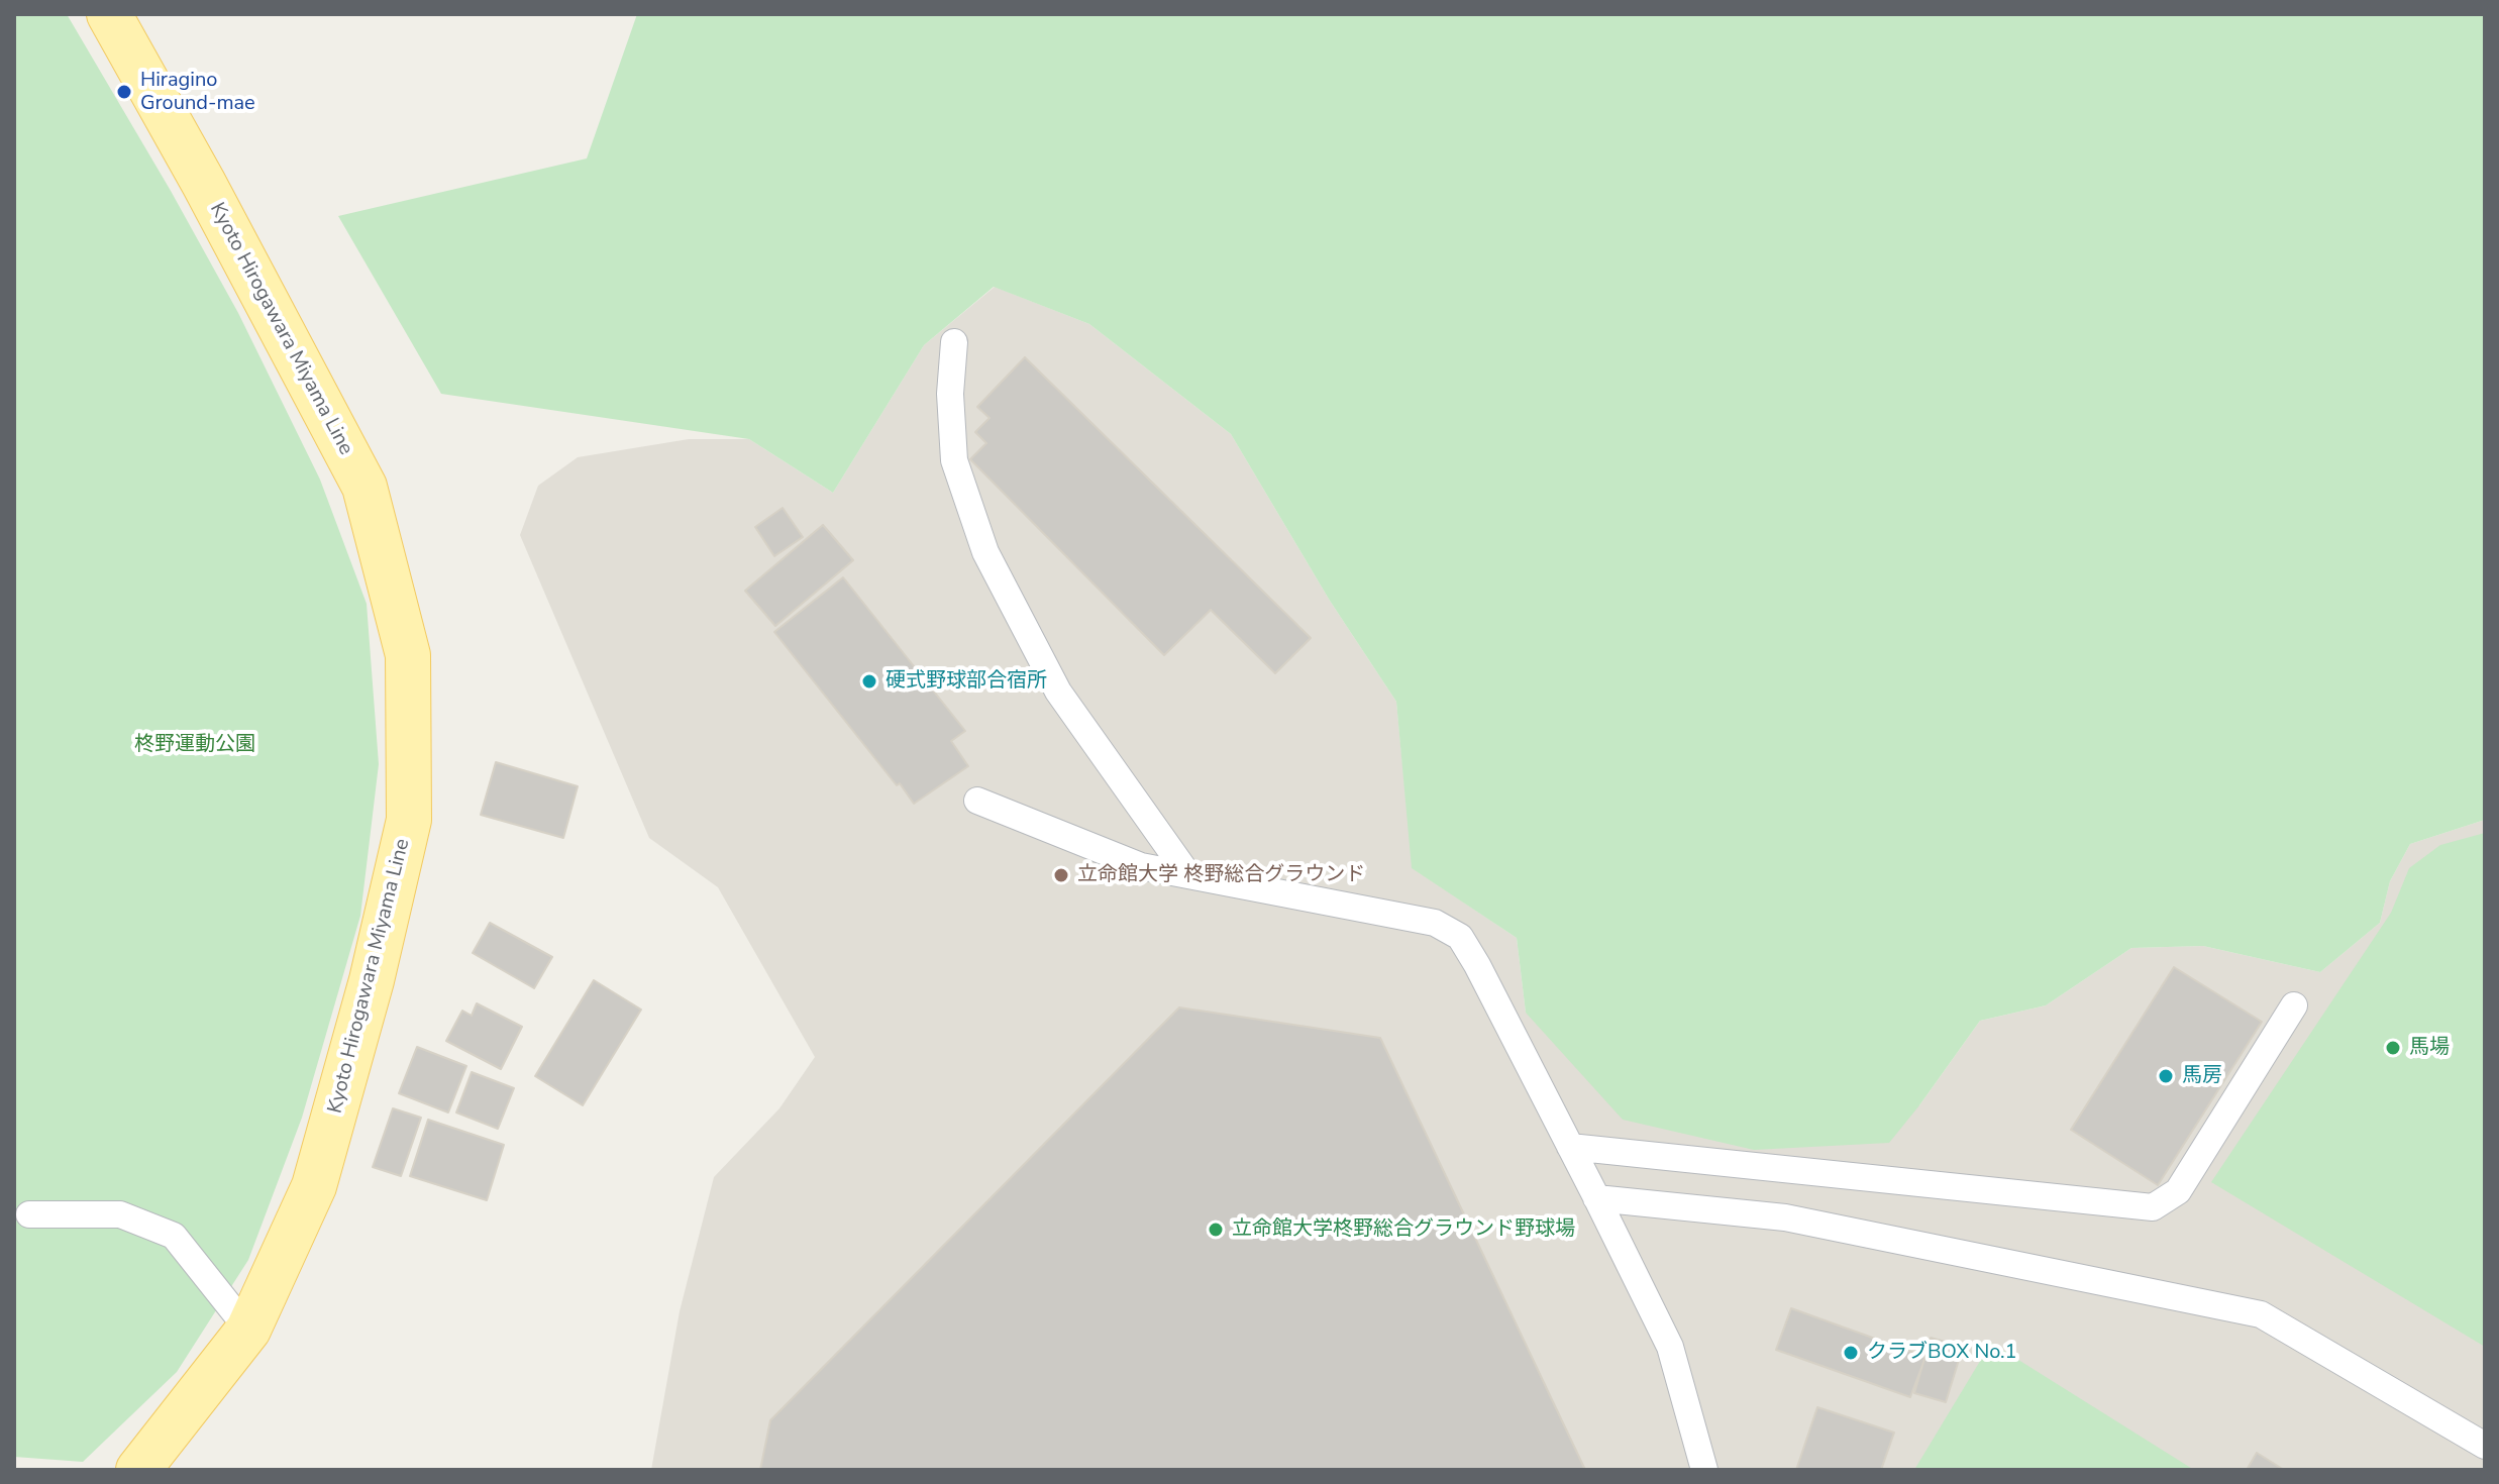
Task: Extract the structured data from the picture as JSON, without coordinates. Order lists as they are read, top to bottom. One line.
{"streets":{"main road":["Kyoto Hirogawara Miyama Line"]},"parks":["柊野運動公園"],"places":["Hiragino Ground-mae","硬式野球部合宿所","立命館大学 柊野総合グラウンド","馬場","馬房","立命館大学柊野総合グラウンド野球場","クラブBOX No.1"]}
